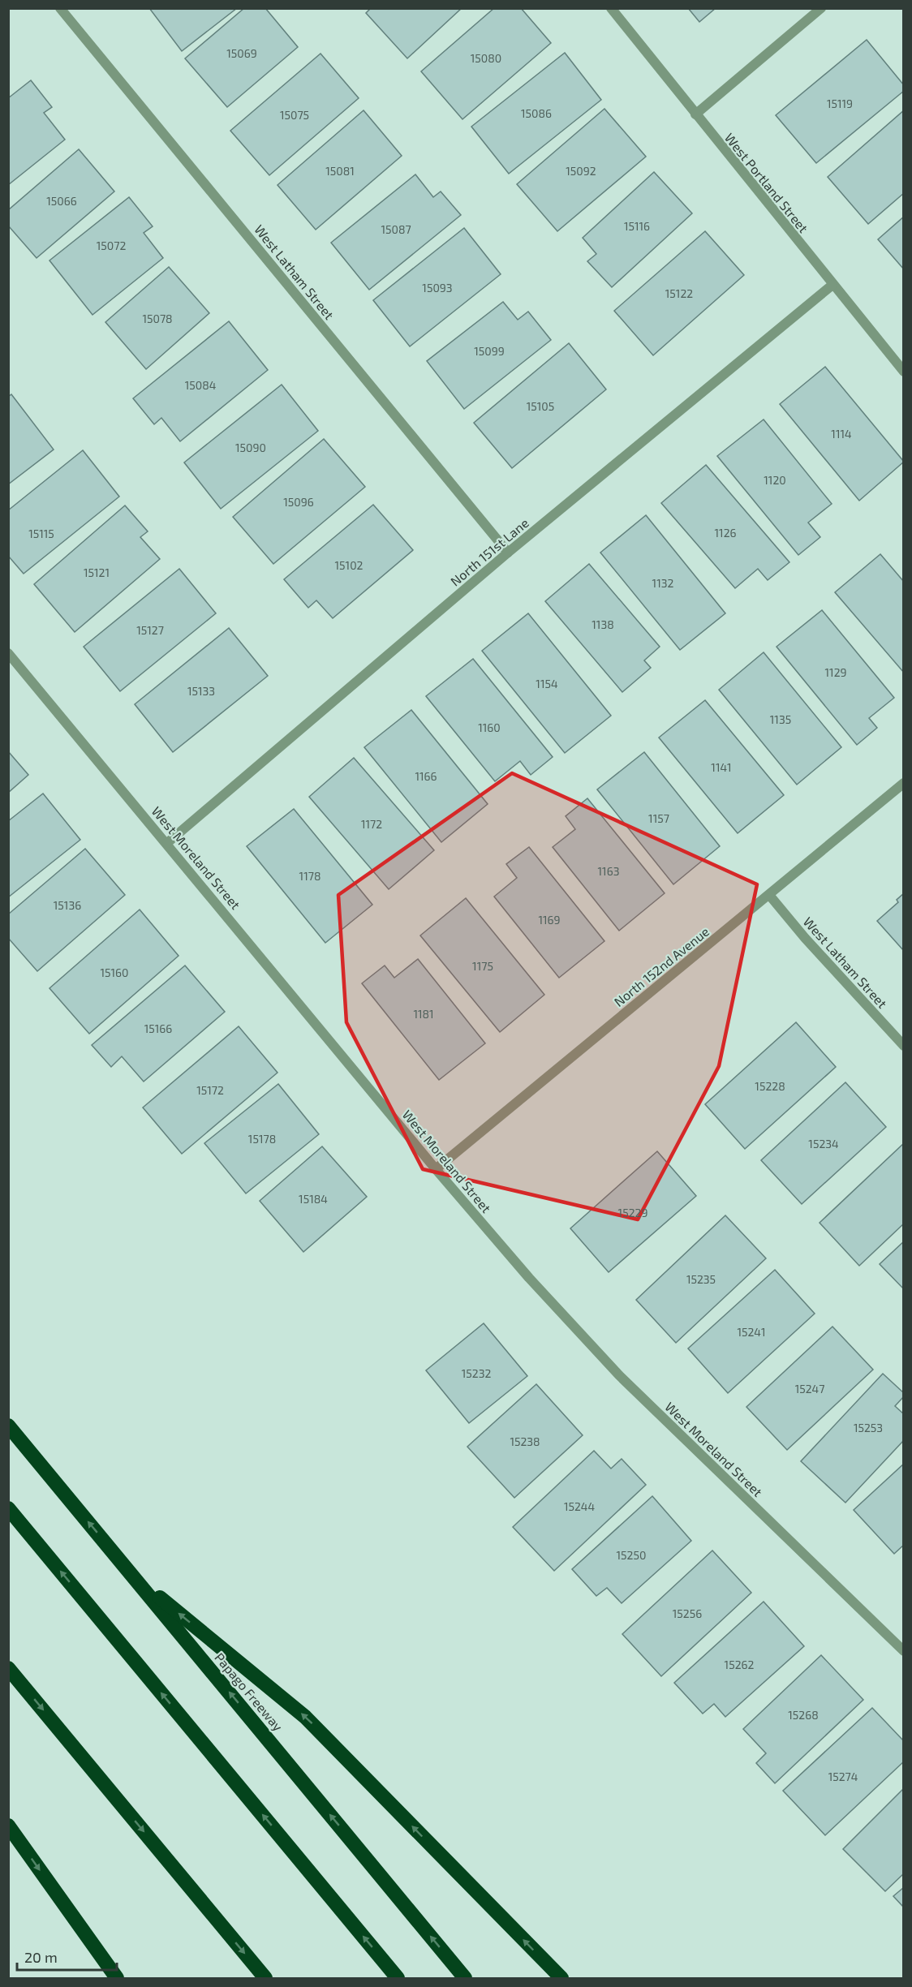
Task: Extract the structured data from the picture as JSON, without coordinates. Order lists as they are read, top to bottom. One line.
{"streets":{"highway":["Papago Freeway"],"street":["West Portland Street","West Latham Street","North 151st Lane","West Moreland Street","North 152nd Avenue"]},"crossings":[["West Portland Street","North 151st Lane"],["West Latham Street","North 151st Lane"],["West Latham Street","North 152nd Avenue"],["North 151st Lane","West Moreland Street"],["West Moreland Street","North 152nd Avenue"]],"house_numbers":["15069","15080","15119","15086","15075","15081","15092","15066","15116","15087","15072","15093","15122","15078","15099","15084","15105","1114","15090","1120","15096","1126","15115","15102","15121","1132","1138","15127","1129","1154","15133","1135","1160","1141","1166","1157","1172","1163","1178","15136","1169","1175","15160","1181","15166","15228","15172","15178","15234","15184","15229","15235","15241","15232","15247","15253","15238","15244","15250","15256","15262","15268","15274"],"scale_bar":"20 m"}
